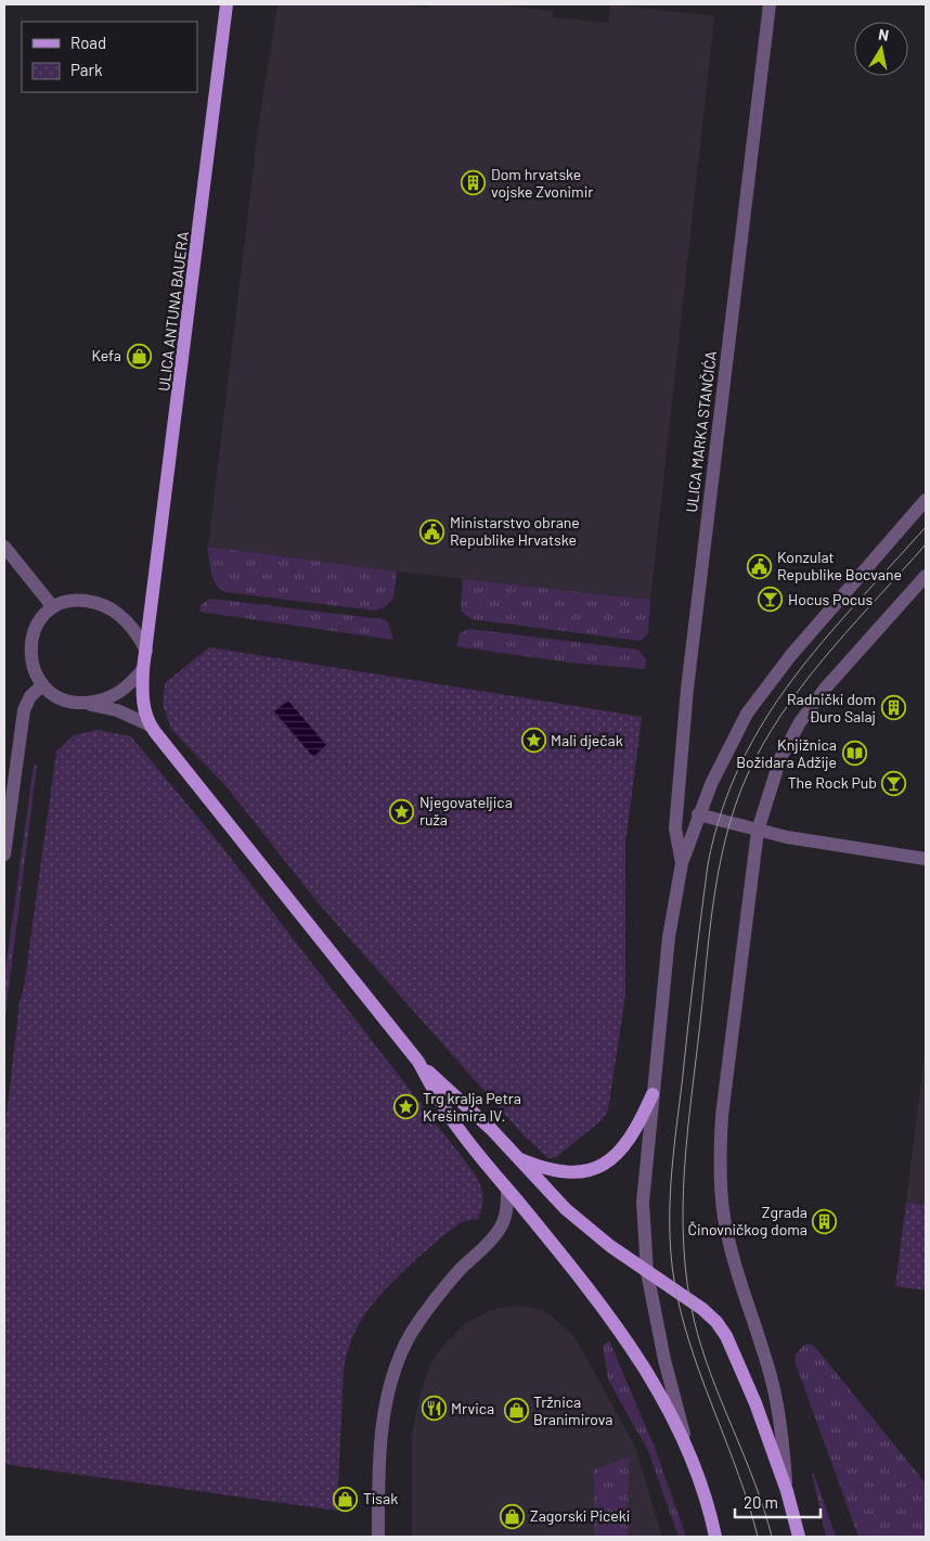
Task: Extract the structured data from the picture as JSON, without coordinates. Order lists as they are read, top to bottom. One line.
{"streets":{"main road":["ULICA ANTUNA BAUERA"],"street":["ULICA MARKA STANČIĆA"]},"places":{"building":["Dom hrvatske vojske Zvonimir","Radnički dom Đuro Salaj","Zgrada Činovničkog doma"],"shop":["Kefa","Tržnica Branimirova","Tisak","Zagorski Piceki"],"public building":["Ministarstvo obrane Republike Hrvatske","Konzulat Republike Bocvane"],"bar":["Hocus Pocus","The Rock Pub"],"place":["Mali dječak","Njegovateljica ruža","Trg kralja Petra Krešimira IV."],"library":["Knjižnica Božidara Adžije"],"restaurant":["Mrvica"]},"legend":["Road","Park"],"scale_bar":"20 m","north":"top"}
